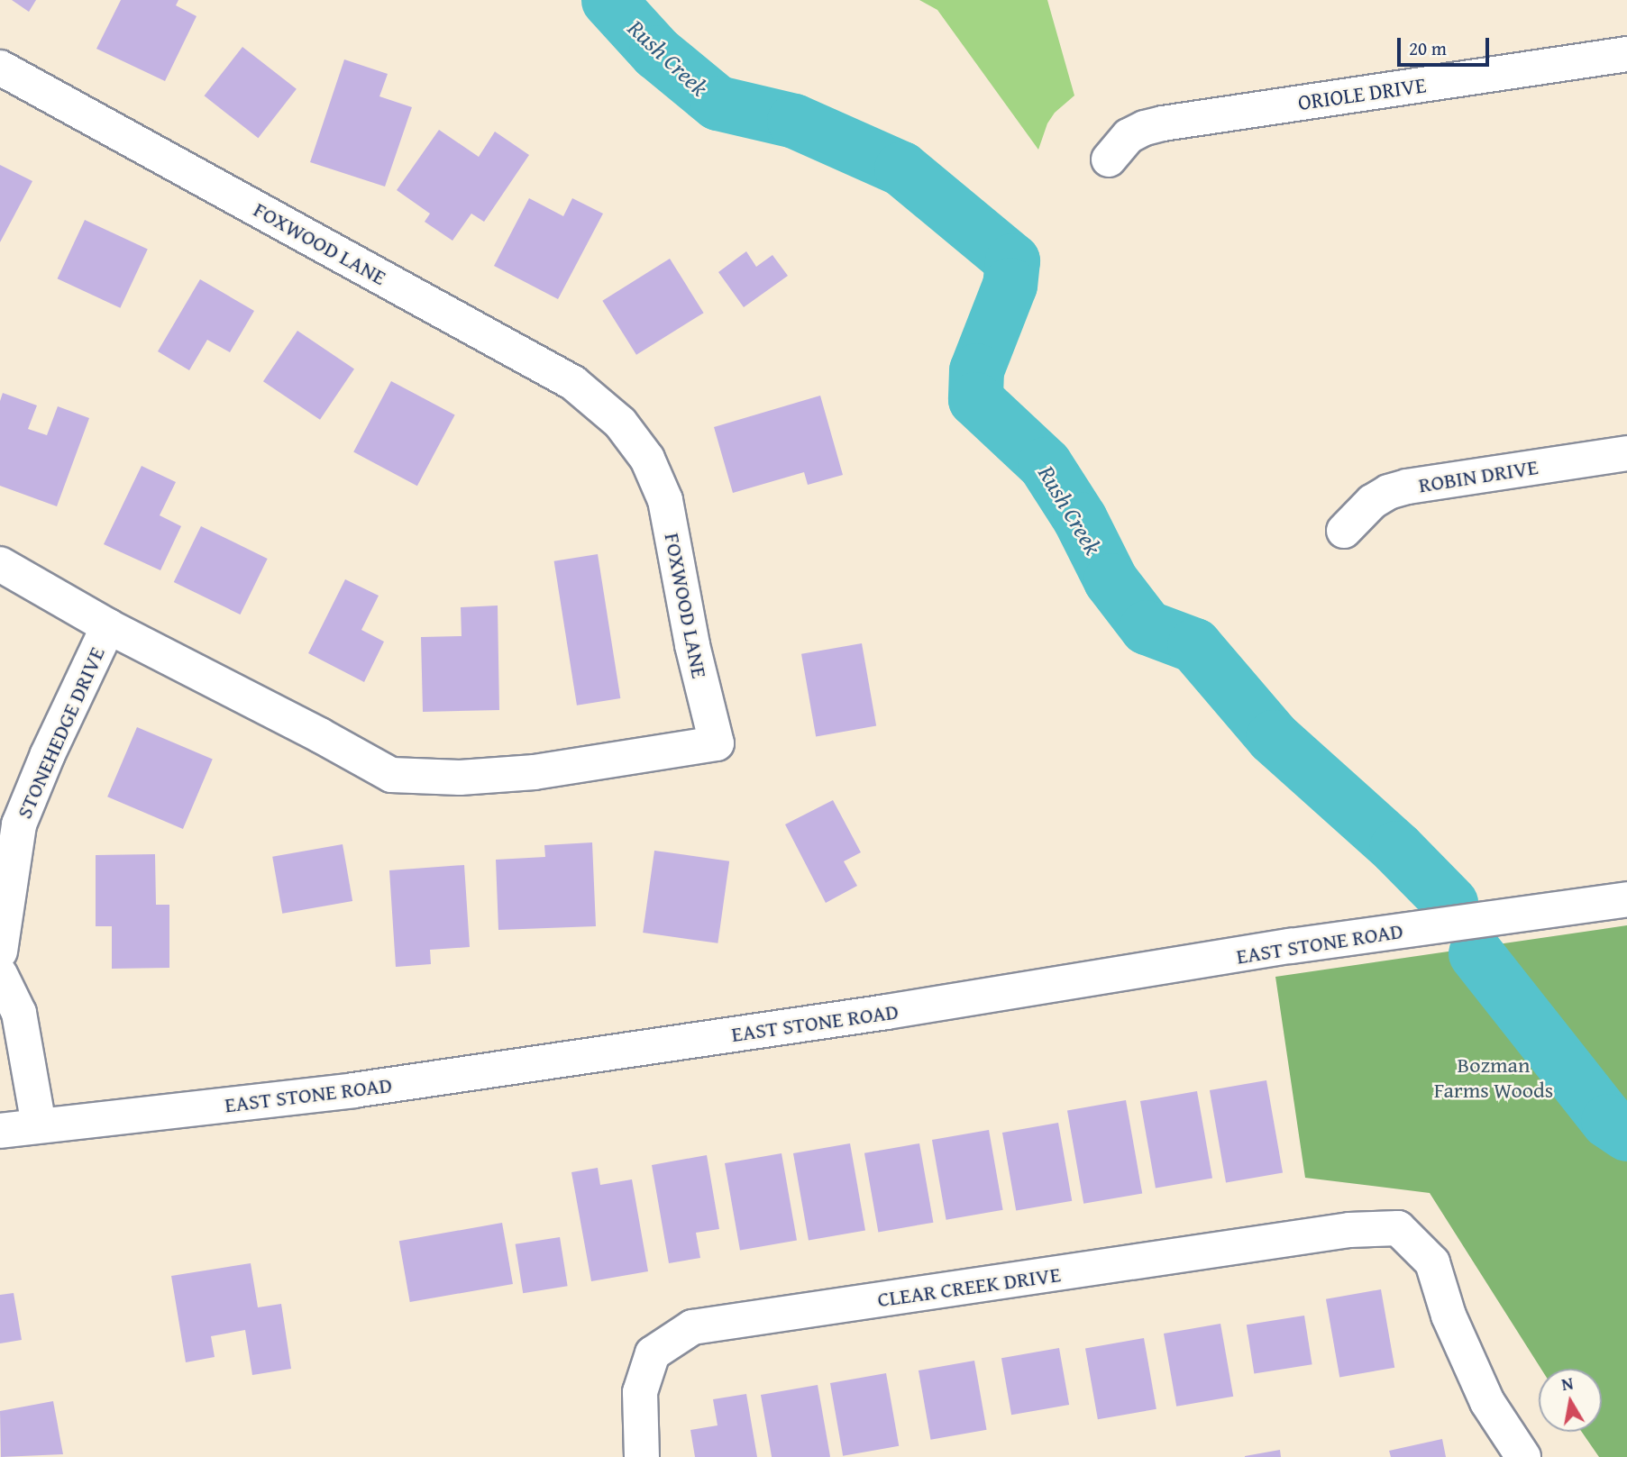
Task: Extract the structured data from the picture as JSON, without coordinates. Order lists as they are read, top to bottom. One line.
{"streets":{"street":["ORIOLE DRIVE","FOXWOOD LANE","ROBIN DRIVE","STONEHEDGE DRIVE","EAST STONE ROAD","CLEAR CREEK DRIVE"]},"crossings":[["FOXWOOD LANE","STONEHEDGE DRIVE"]],"water":["Rush Creek"],"parks":["Bozman Farms Woods"],"scale_bar":"20 m","north":"top"}
